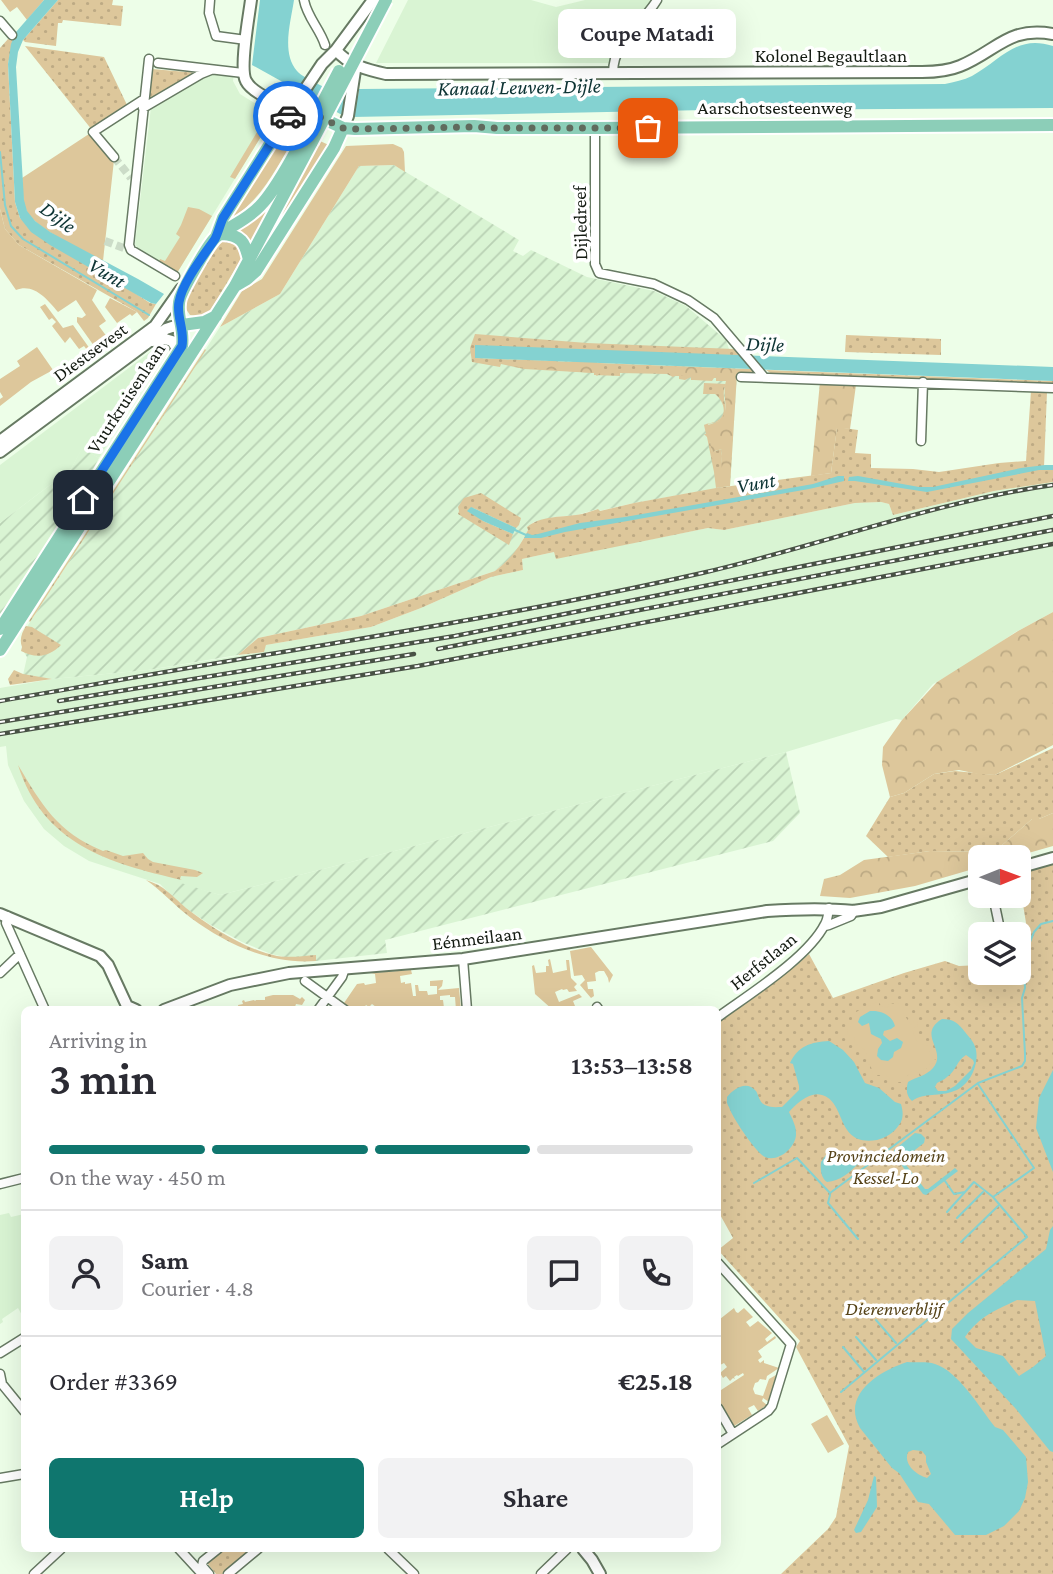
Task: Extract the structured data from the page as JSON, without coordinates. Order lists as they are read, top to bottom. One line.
{"streets":{"main road":["Aarschotsesteenweg","Vuurkruisenlaan"],"street":["Kolonel Begaultlaan","Dijledreef","Diestsevest","Eénmeilaan","Herfstlaan"]},"crossings":[["Aarschotsesteenweg","Dijledreef"],["Diestsevest","Vuurkruisenlaan"],["Eénmeilaan","Herfstlaan"]],"water":["Kanaal Leuven-Dijle","Dijle","Vunt"],"parks":["Provinciedomein Kessel-Lo","Dierenverblijf"],"places":["Coupe Matadi"],"north":"right","page":{"bubble":"Coupe Matadi","heading":["3 min","Arriving in","13:53–13:58"],"panel":["Sam","Courier · 4.8","Order #3369","€25.18"],"bar":"On the way · 450 m","buttons":["Help","Share"]}}
